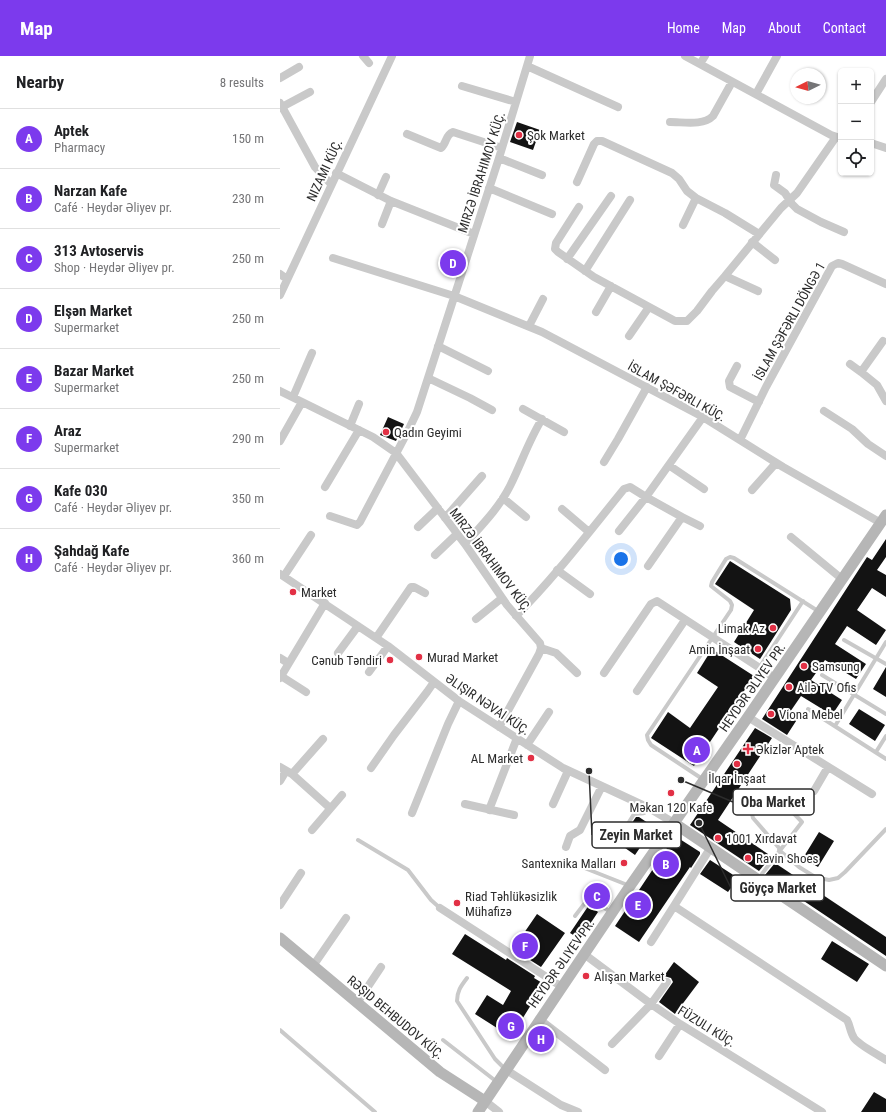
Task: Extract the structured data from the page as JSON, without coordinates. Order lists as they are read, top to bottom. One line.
{"streets":{"main road":["HEYDƏR ƏLIYEV PR.","RƏŞID BEHBUDOV KÜÇ."],"street":["NIZAMI KÜÇ.","MIRZƏ İBRAHIMOV KÜÇ.","İSLAM ŞƏFƏRLI DÖNGƏ 1","İSLAM ŞƏFƏRLI KÜÇ.","ƏLIŞIR NƏVAI KÜÇ.","FÜZULI KÜÇ."]},"crossings":[["MIRZƏ İBRAHIMOV KÜÇ.","İSLAM ŞƏFƏRLI KÜÇ."],["İSLAM ŞƏFƏRLI DÖNGƏ 1","İSLAM ŞƏFƏRLI KÜÇ."],["İSLAM ŞƏFƏRLI KÜÇ.","HEYDƏR ƏLIYEV PR."],["HEYDƏR ƏLIYEV PR.","ƏLIŞIR NƏVAI KÜÇ."],["HEYDƏR ƏLIYEV PR.","RƏŞID BEHBUDOV KÜÇ."],["HEYDƏR ƏLIYEV PR.","FÜZULI KÜÇ."]],"places":{"other":["Şok Market","Qadın Geyimi","Market","Limak Az","Amin İnşaat","Murad Market","Cənub Təndiri","Samsung","Ailə TV Ofis","Viona Mebel","AL Market","İlqar İnşaat","Zeyin Market","Oba Market","Məkan 120 Kafe","Göyçə Market","1001 Xırdavat","Ravin Shoes","Santexnika Malları","Riad Təhlükəsizlik Mühafizə","Alışan Market"],"health":["Əkizlər Aptek"]},"north":"left","page":{"header":"Map","nav":["Home","Map","About","Contact"],"heading":["Nearby","8 results"],"map_buttons":["+","−"],"list":[{"mark":"A","name":"Aptek","note":"Pharmacy","value":"150 m"},{"mark":"B","name":"Narzan Kafe","note":"Café · Heydər Əliyev pr.","value":"230 m"},{"mark":"C","name":"313 Avtoservis","note":"Shop · Heydər Əliyev pr.","value":"250 m"},{"mark":"D","name":"Elşən Market","note":"Supermarket","value":"250 m"},{"mark":"E","name":"Bazar Market","note":"Supermarket","value":"250 m"},{"mark":"F","name":"Araz","note":"Supermarket","value":"290 m"},{"mark":"G","name":"Kafe 030","note":"Café · Heydər Əliyev pr.","value":"350 m"},{"mark":"H","name":"Şahdağ Kafe","note":"Café · Heydər Əliyev pr.","value":"360 m"}],"pins":["D","A","B","C","E","F","G","H"]}}
